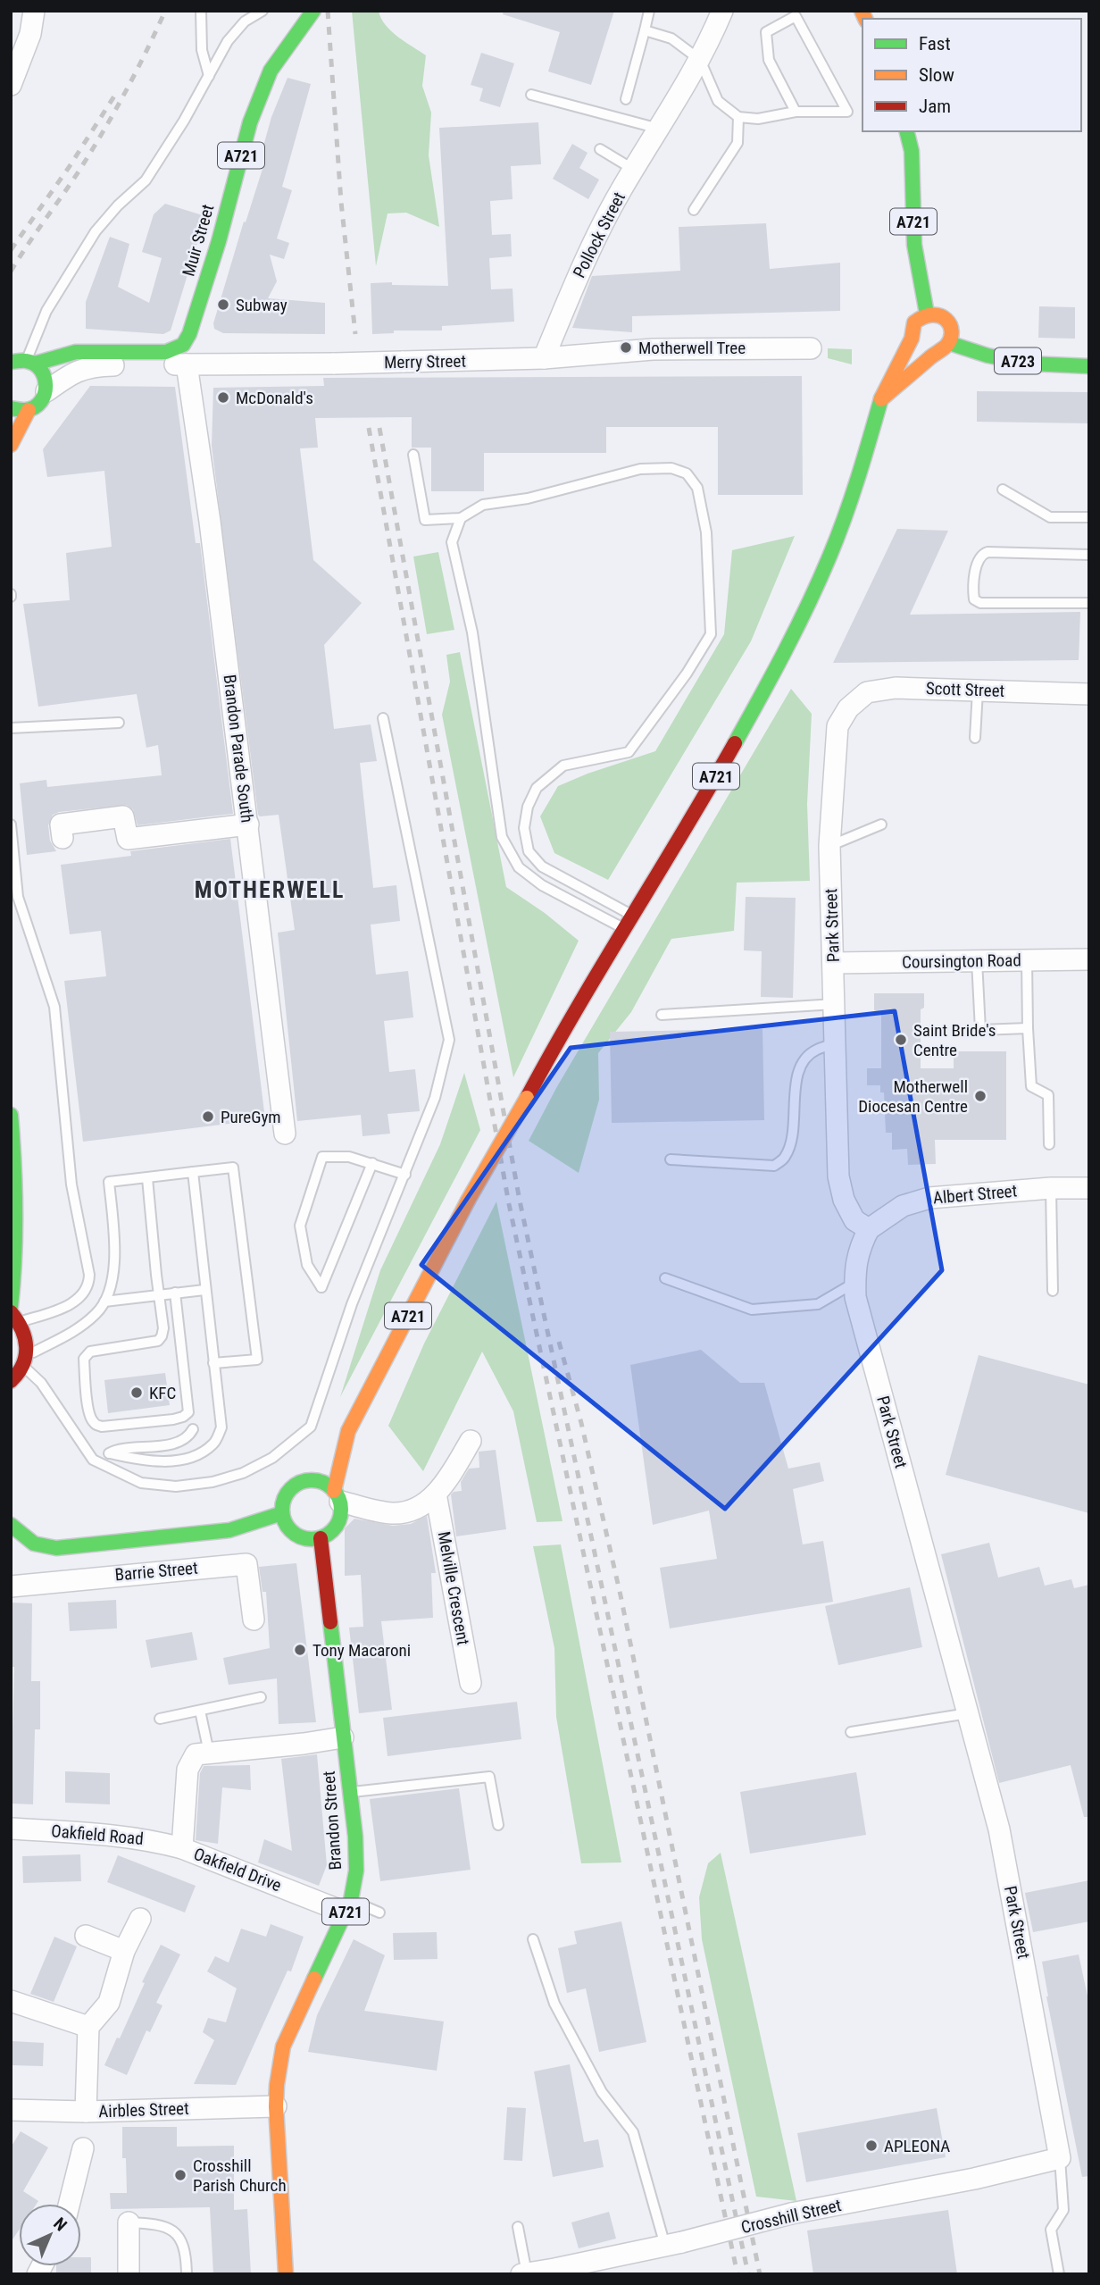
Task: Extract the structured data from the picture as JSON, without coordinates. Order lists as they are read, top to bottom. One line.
{"streets":{"main road":["A721","Muir Street","A723","Brandon Street"],"street":["Pollock Street","Merry Street","Scott Street","Brandon Parade South","Park Street","Coursington Road","Albert Street","Barrie Street","Melville Crescent","Oakfield Road","Oakfield Drive","Airbles Street","Crosshill Street"]},"crossings":[["A721","Muir Street"],["A721","A723"],["A721","Brandon Street"],["Pollock Street","Merry Street"],["Merry Street","Brandon Parade South"],["Scott Street","Park Street"],["Park Street","Coursington Road"],["Park Street","Albert Street"],["Park Street","Crosshill Street"],["Brandon Street","Oakfield Drive"],["Brandon Street","Airbles Street"],["Oakfield Road","Oakfield Drive"]],"districts":["MOTHERWELL"],"places":["Subway","Motherwell Tree","McDonald's","Saint Bride's Centre","Motherwell Diocesan Centre","PureGym","KFC","Tony Macaroni","APLEONA","Crosshill Parish Church"],"legend":["Fast","Slow","Jam"],"north":"top right"}
